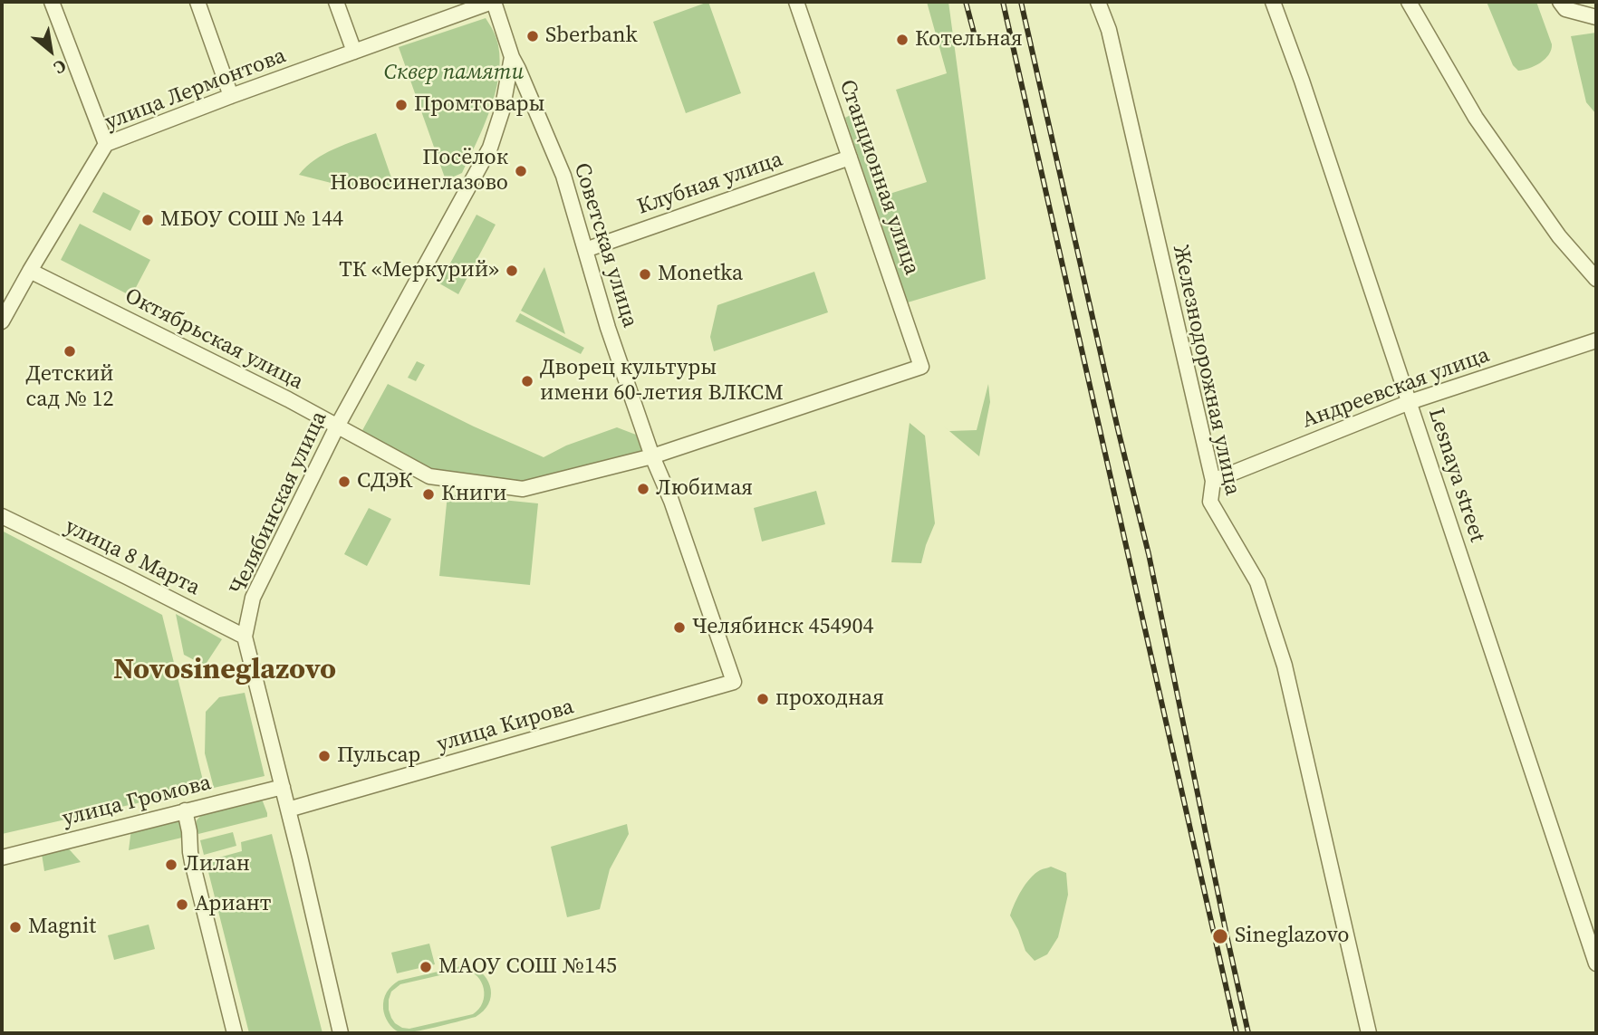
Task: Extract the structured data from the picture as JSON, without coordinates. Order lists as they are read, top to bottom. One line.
{"streets":{"street":["улица Лермонтова","Станционная улица","Клубная улица","Советская улица","Октябрьская улица","Железнодорожная улица","Андреевская улица","Lesnaya street","Челябинская улица","улица 8 Марта","улица Кирова","улица Громова"]},"crossings":[["улица Лермонтова","Советская улица"],["улица Лермонтова","Октябрьская улица"],["Станционная улица","Клубная улица"],["Станционная улица","Октябрьская улица"],["Клубная улица","Советская улица"],["Советская улица","Октябрьская улица"],["Советская улица","Челябинская улица"],["Советская улица","улица Кирова"],["Октябрьская улица","Челябинская улица"],["Железнодорожная улица","Андреевская улица"],["Андреевская улица","Lesnaya street"],["Челябинская улица","улица 8 Марта"],["Челябинская улица","улица Кирова"],["Челябинская улица","улица Громова"]],"districts":["Novosineglazovo"],"parks":["Сквер памяти"],"places":["Sberbank","Котельная","Промтовары","Посёлок Новосинеглазово","МБОУ СОШ № 144","ТК «Меркурий»","Monetka","Детский сад № 12","Дворец культуры имени 60-летия ВЛКСМ","СДЭК","Любимая","Книги","Челябинск 454904","проходная","Пульсар","Лилан","Ариант","Magnit","Sineglazovo","МАОУ СОШ №145"],"north":"bottom right"}
